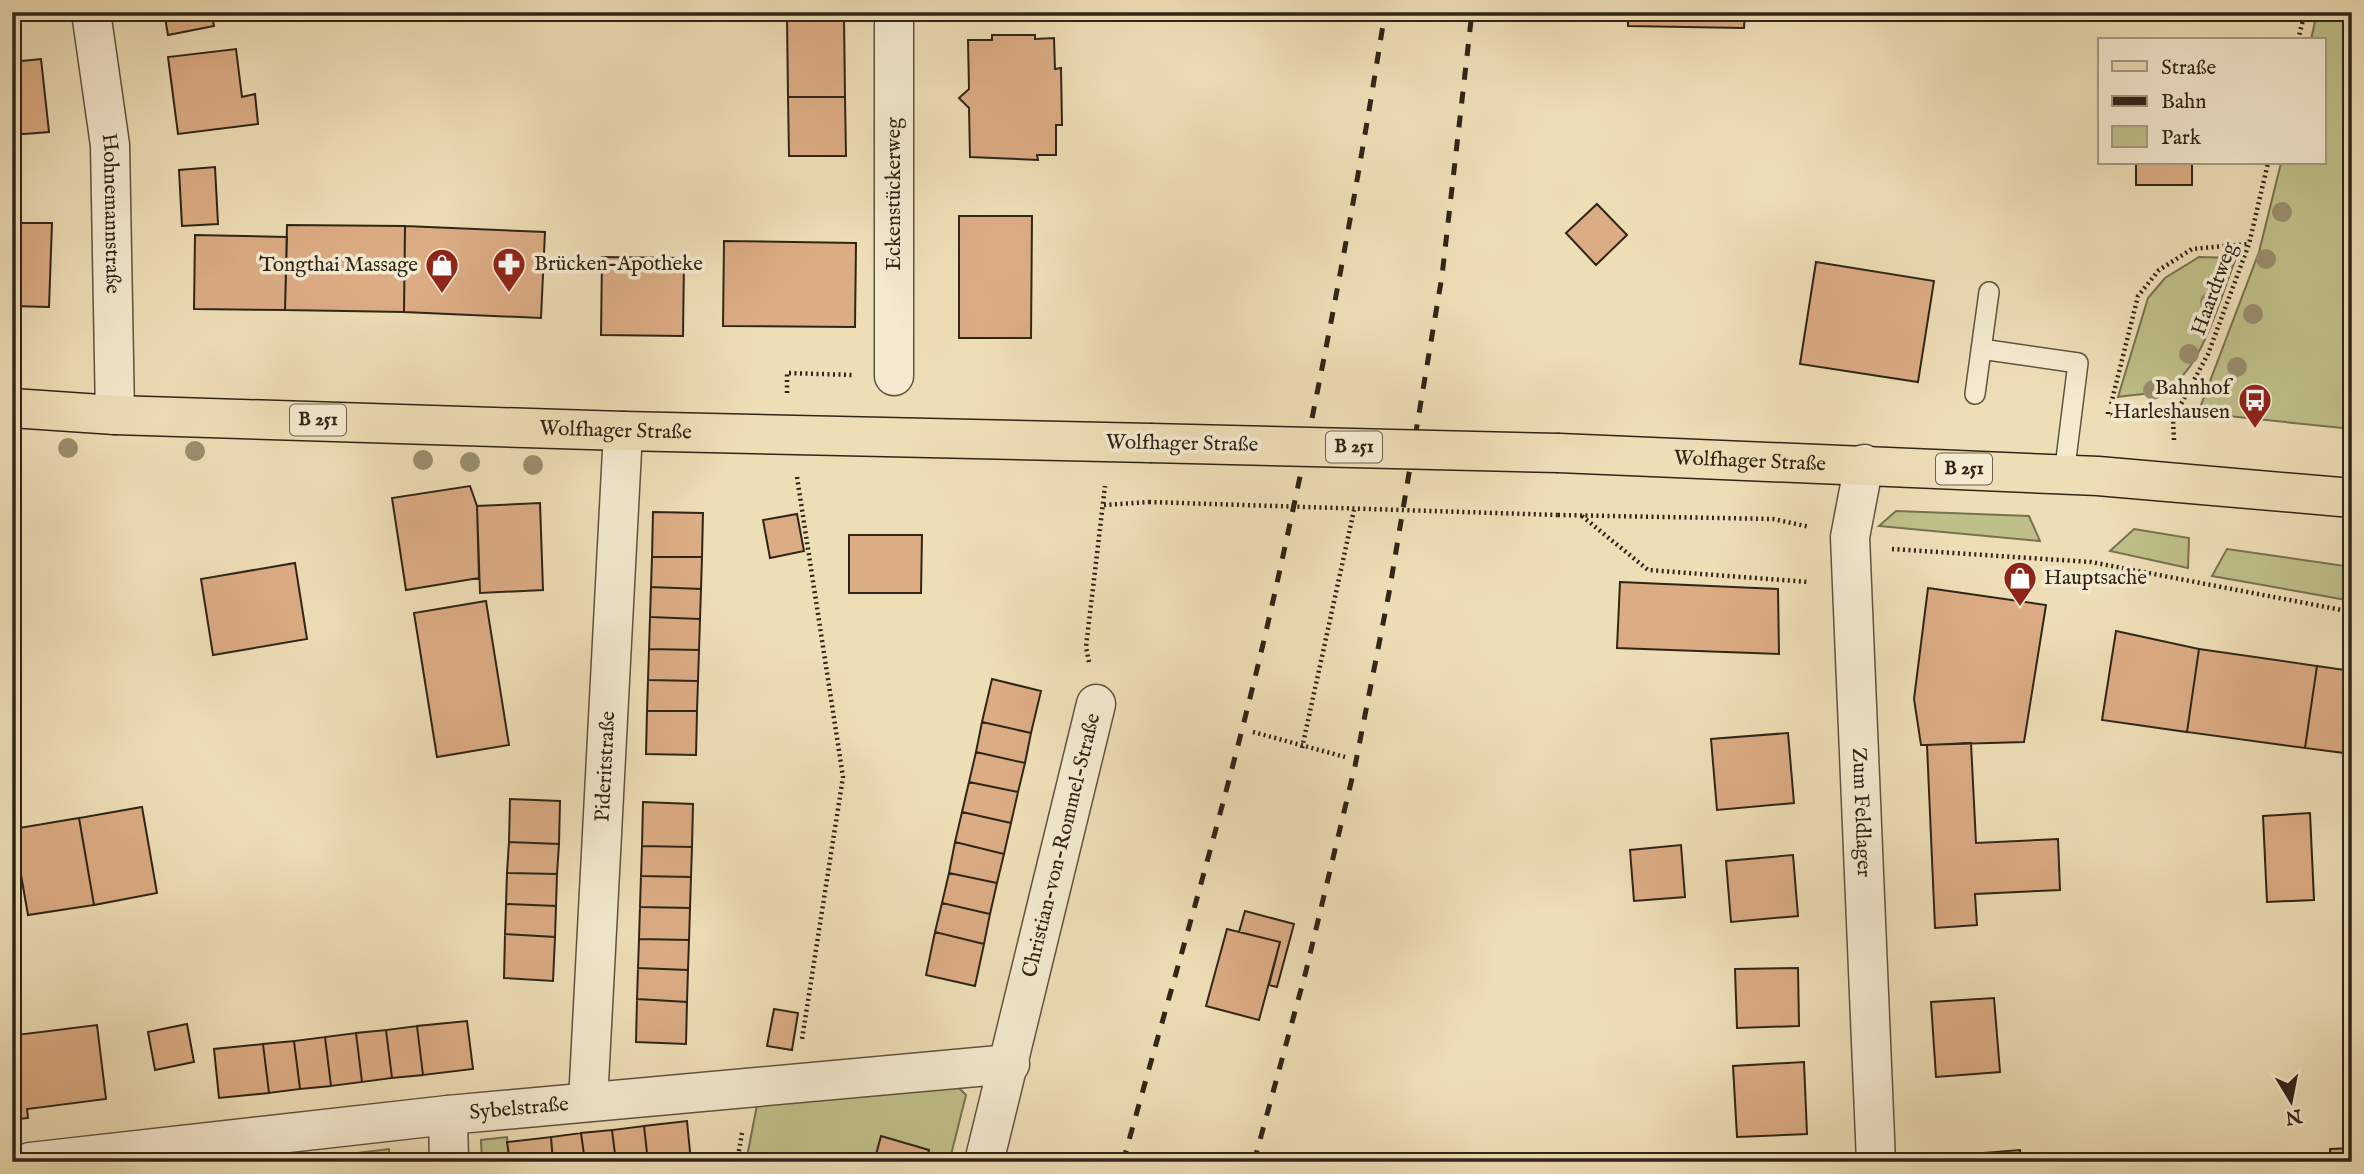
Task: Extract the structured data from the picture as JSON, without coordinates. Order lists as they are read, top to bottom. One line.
{"streets":{"main road":["B 251","Wolfhager Straße"],"street":["Eckenstückerweg","Hohnemannstraße","Pideritstraße","Zum Feldlager","Christian-von-Rommel-Straße","Sybelstraße"],"path":["Haardtweg"]},"crossings":[["Hohnemannstraße","Wolfhager Straße"],["Wolfhager Straße","Pideritstraße"],["Wolfhager Straße","Zum Feldlager"],["Wolfhager Straße","Christian-von-Rommel-Straße"],["Pideritstraße","Sybelstraße"],["Christian-von-Rommel-Straße","Sybelstraße"]],"places":{"pharmacy":["Brücken-Apotheke"],"shop":["Tongthai Massage","Hauptsache"],"bus stop":["Bahnhof Harleshausen"]},"legend":["Straße","Bahn","Park"],"north":"bottom"}
